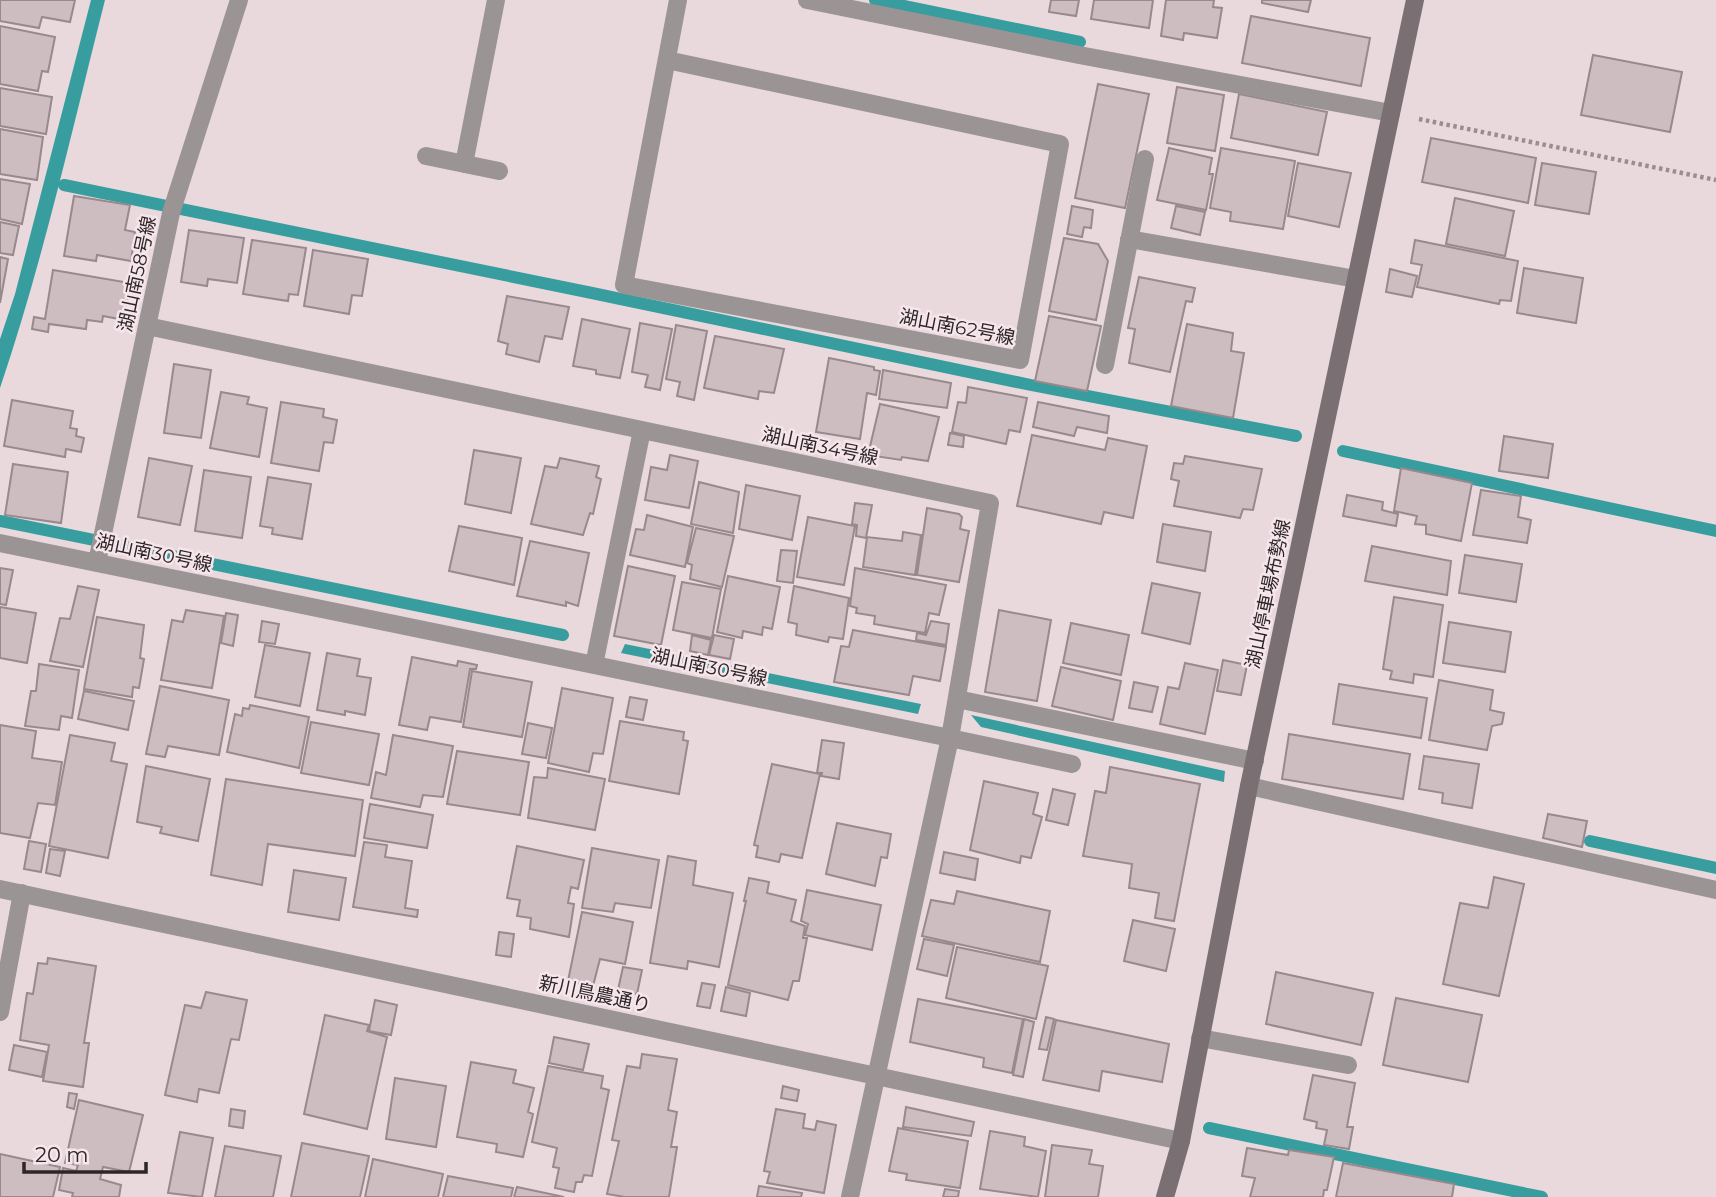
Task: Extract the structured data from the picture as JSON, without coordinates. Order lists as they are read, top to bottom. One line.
{"streets":{"main road":["湖山停車場布勢線"],"street":["湖山南58号線","湖山南62号線","湖山南34号線","湖山南30号線","新川鳥農通り"]},"crossings":[["湖山南58号線","湖山南30号線"],["湖山南34号線","湖山南30号線"],["湖山停車場布勢線","新川鳥農通り"]],"scale_bar":"20 m"}
